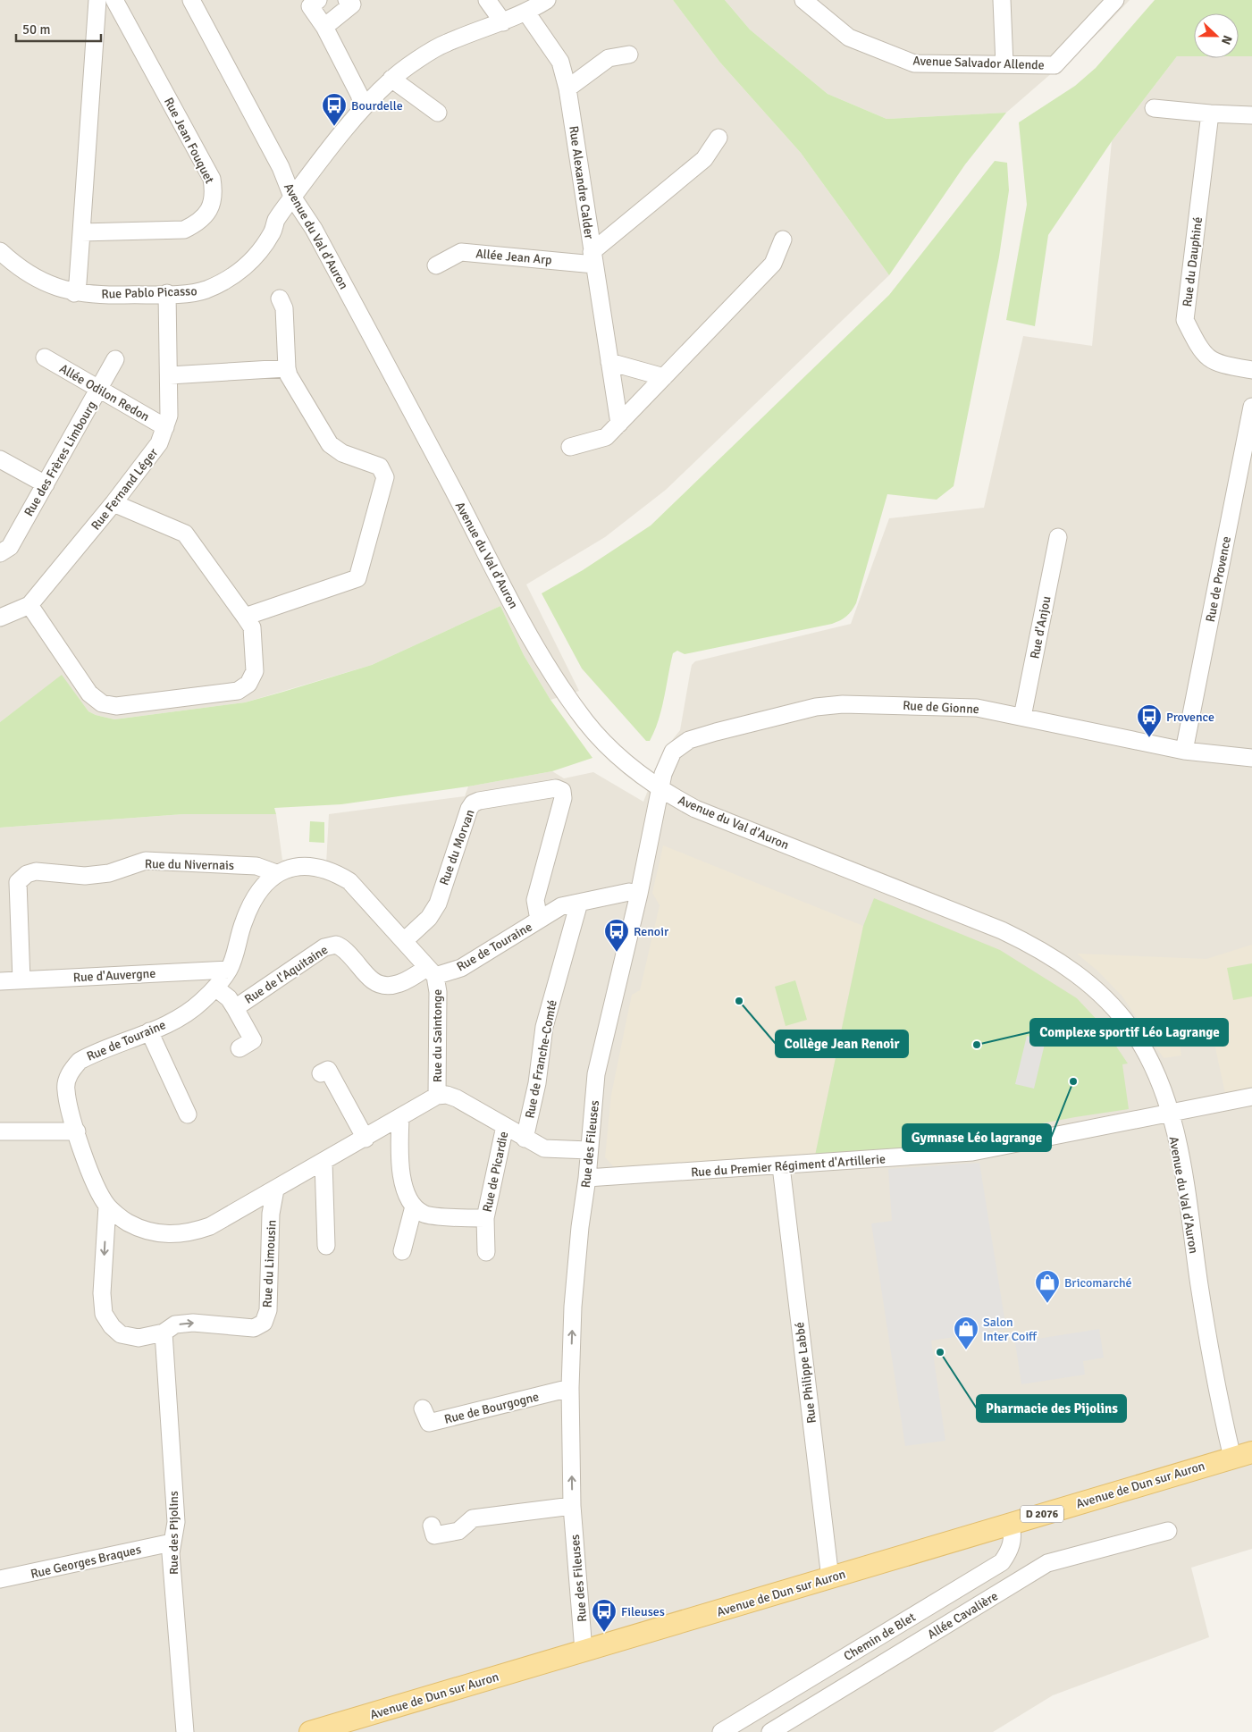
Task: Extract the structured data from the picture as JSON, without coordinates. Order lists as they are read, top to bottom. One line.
{"streets":{"main road":["Avenue de Dun sur Auron","D 2076"],"street":["Avenue Salvador Allende","Rue Jean Fouquet","Rue Alexandre Calder","Avenue du Val d'Auron","Allée Jean Arp","Rue du Dauphiné","Rue Pablo Picasso","Allée Odilon Redon","Rue des Frères Limbourg","Rue Fernand Léger","Rue de Provence","Rue d'Anjou","Rue de Gionne","Rue du Morvan","Rue du Nivernais","Rue de Touraine","Rue de l'Aquitaine","Rue d'Auvergne","Rue du Saintonge","Rue de Franche-Comté","Rue des Fileuses","Rue du Premier Régiment d'Artillerie","Rue de Picardie","Rue du Limousin","Rue Philippe Labbé","Rue de Bourgogne","Rue des Pijolins","Rue Georges Braques","Allée Cavalière","Chemin de Blet"]},"crossings":[["Rue Alexandre Calder","Allée Jean Arp"],["Rue Alexandre Calder","Rue Pablo Picasso"],["Avenue du Val d'Auron","Rue Pablo Picasso"],["Avenue du Val d'Auron","Rue de Gionne"],["Avenue du Val d'Auron","Rue des Fileuses"],["Avenue du Val d'Auron","Rue du Premier Régiment d'Artillerie"],["Avenue du Val d'Auron","Avenue de Dun sur Auron"],["Rue Pablo Picasso","Rue Fernand Léger"],["Allée Odilon Redon","Rue des Frères Limbourg"],["Allée Odilon Redon","Rue Fernand Léger"],["Rue de Provence","Rue de Gionne"],["Rue d'Anjou","Rue de Gionne"],["Rue de Gionne","Rue des Fileuses"],["Rue du Morvan","Rue de Touraine"],["Rue du Nivernais","Rue de Touraine"],["Rue du Nivernais","Rue d'Auvergne"],["Rue de Touraine","Rue de l'Aquitaine"],["Rue de Touraine","Rue d'Auvergne"],["Rue de Touraine","Rue du Saintonge"],["Rue de Touraine","Rue de Franche-Comté"],["Rue de Touraine","Rue des Fileuses"],["Rue de Touraine","Rue de Picardie"],["Rue de Touraine","Rue du Limousin"],["Rue de l'Aquitaine","Rue du Saintonge"],["Rue du Saintonge","Rue de Picardie"],["Rue des Fileuses","Rue du Premier Régiment d'Artillerie"],["Rue des Fileuses","Rue de Bourgogne"],["Rue des Fileuses","Avenue de Dun sur Auron"],["Rue du Premier Régiment d'Artillerie","Rue Philippe Labbé"],["Rue du Limousin","Rue des Pijolins"],["Rue Philippe Labbé","Avenue de Dun sur Auron"],["Avenue de Dun sur Auron","Chemin de Blet"],["Rue des Pijolins","Rue Georges Braques"]],"one_way":["Rue des Fileuses"],"places":{"bus stop":["Bourdelle","Provence","Renoir","Fileuses"],"other":["Collège Jean Renoir","Complexe sportif Léo Lagrange","Gymnase Léo lagrange","Pharmacie des Pijolins"],"shop":["Bricomarché","Salon Inter Coiff"]},"scale_bar":"50 m","north":"right"}
